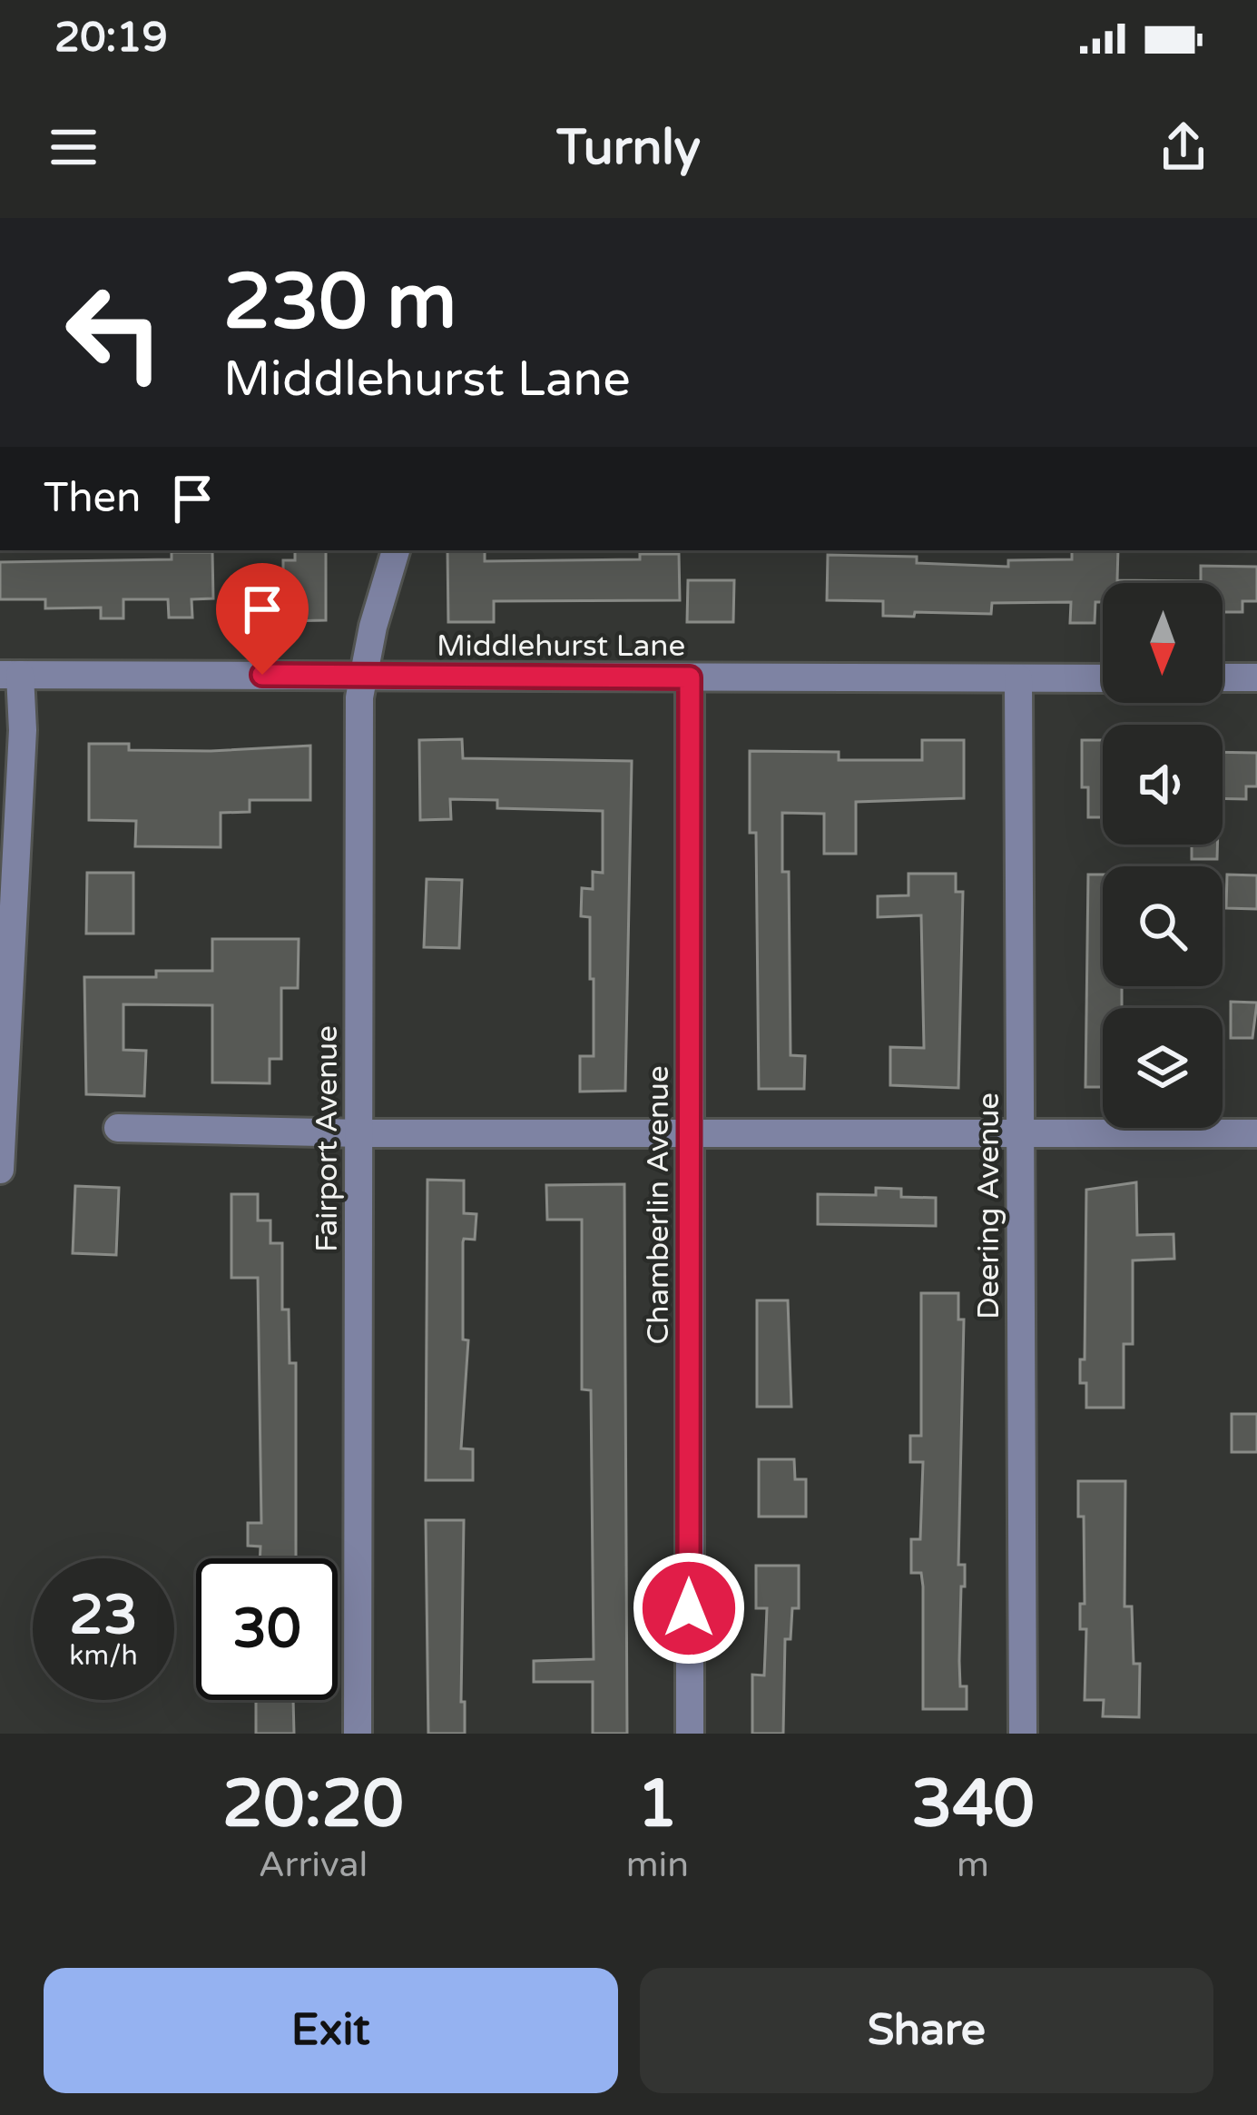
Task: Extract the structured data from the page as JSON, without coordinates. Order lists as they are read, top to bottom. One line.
{"streets":{"street":["Middlehurst Lane","Fairport Avenue","Chamberlin Avenue","Deering Avenue"]},"crossings":[["Middlehurst Lane","Fairport Avenue"],["Middlehurst Lane","Chamberlin Avenue"],["Middlehurst Lane","Deering Avenue"]],"north":"bottom","page":{"status":"20:19","header":"Turnly","turn":["230 m","Middlehurst Lane"],"then":"Then","speed":"23 km/h","limit":"30","eta":["20:20","Arrival","1","min","340","m"],"buttons":["Exit","Share"]}}
